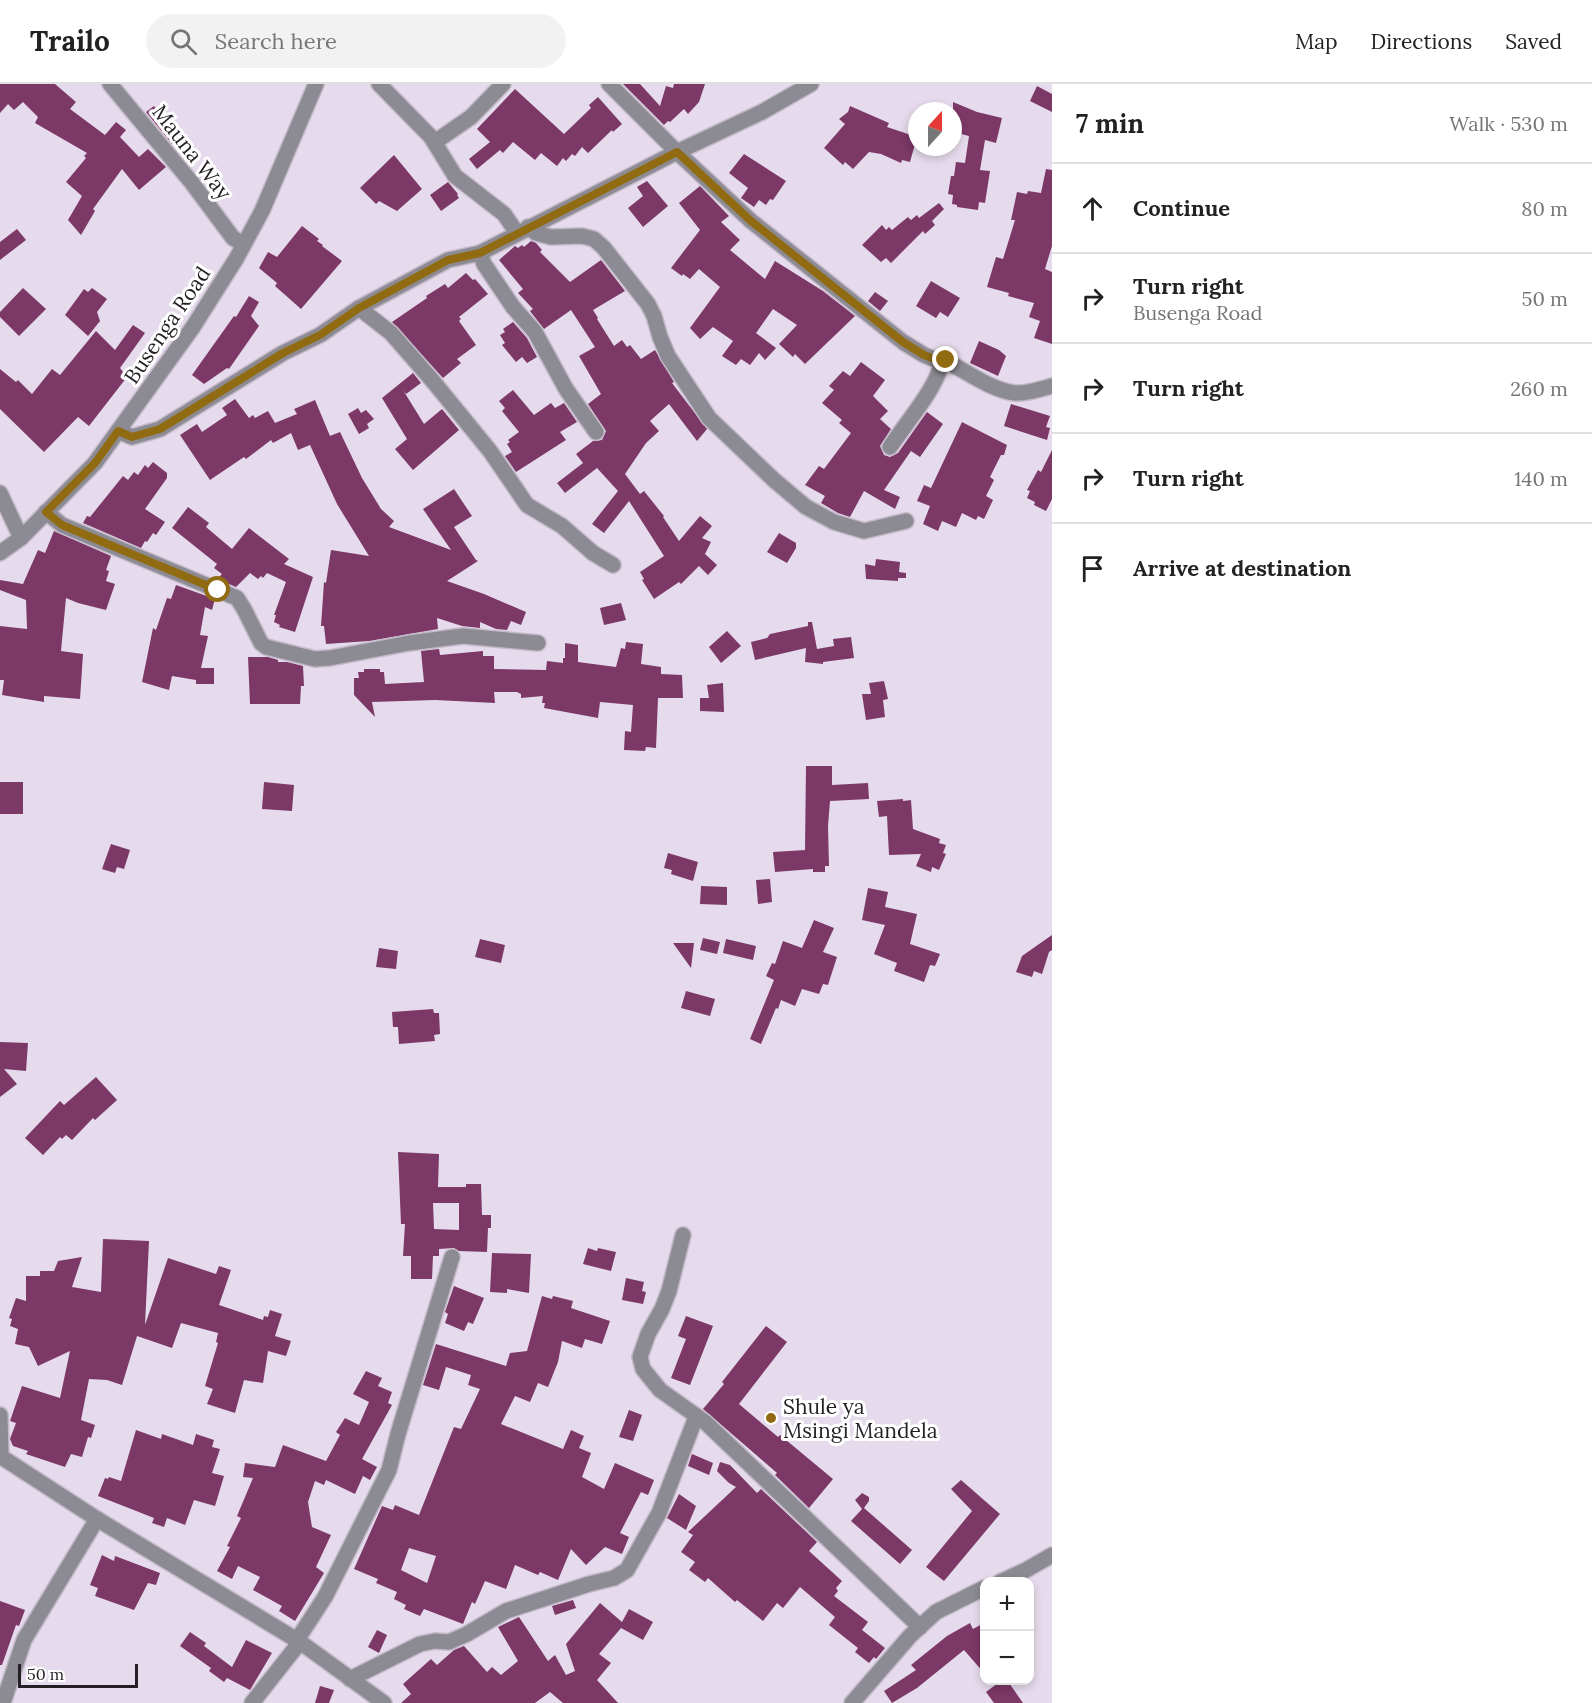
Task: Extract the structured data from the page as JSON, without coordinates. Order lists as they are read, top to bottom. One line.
{"streets":{"street":["Mauna Way","Busenga Road"]},"crossings":[["Mauna Way","Busenga Road"]],"places":["Shule ya Msingi Mandela"],"scale_bar":"50 m","north":"top","page":{"header":"Trailo","search":"Search here","nav":["Map","Directions","Saved"],"heading":["7 min","Walk · 530 m"],"list":[["Continue","80 m"],["Turn right","Busenga Road","50 m"],["Turn right","260 m"],["Turn right","140 m"],"Arrive at destination"],"map_buttons":["+","−"],"scale":"50 m"}}
